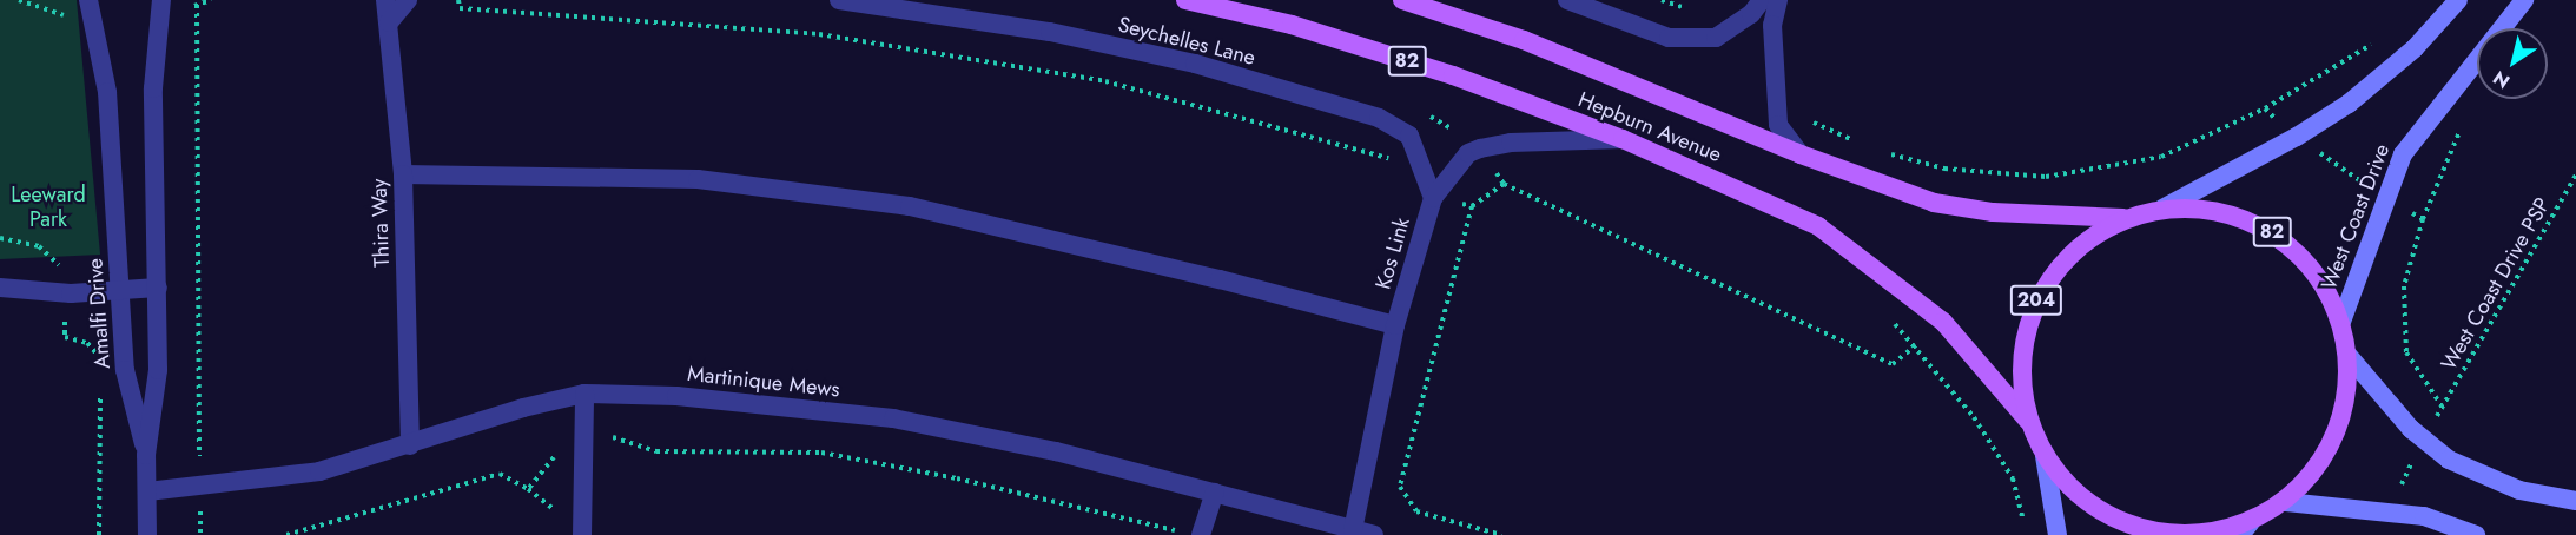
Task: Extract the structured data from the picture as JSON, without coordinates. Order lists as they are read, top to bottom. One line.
{"streets":{"main road":["82","Hepburn Avenue","West Coast Drive","204"],"street":["Seychelles Lane","Thira Way","Kos Link","Amalfi Drive","Martinique Mews"],"path":["West Coast Drive PSP"]},"crossings":[["Seychelles Lane","Kos Link"],["82","Hepburn Avenue"],["82","West Coast Drive"],["82","West Coast Drive PSP"],["82","204"],["Hepburn Avenue","Kos Link"],["Hepburn Avenue","204"],["Thira Way","Martinique Mews"],["Kos Link","Martinique Mews"],["Amalfi Drive","Martinique Mews"]],"parks":["Leeward Park"],"north":"bottom left"}
